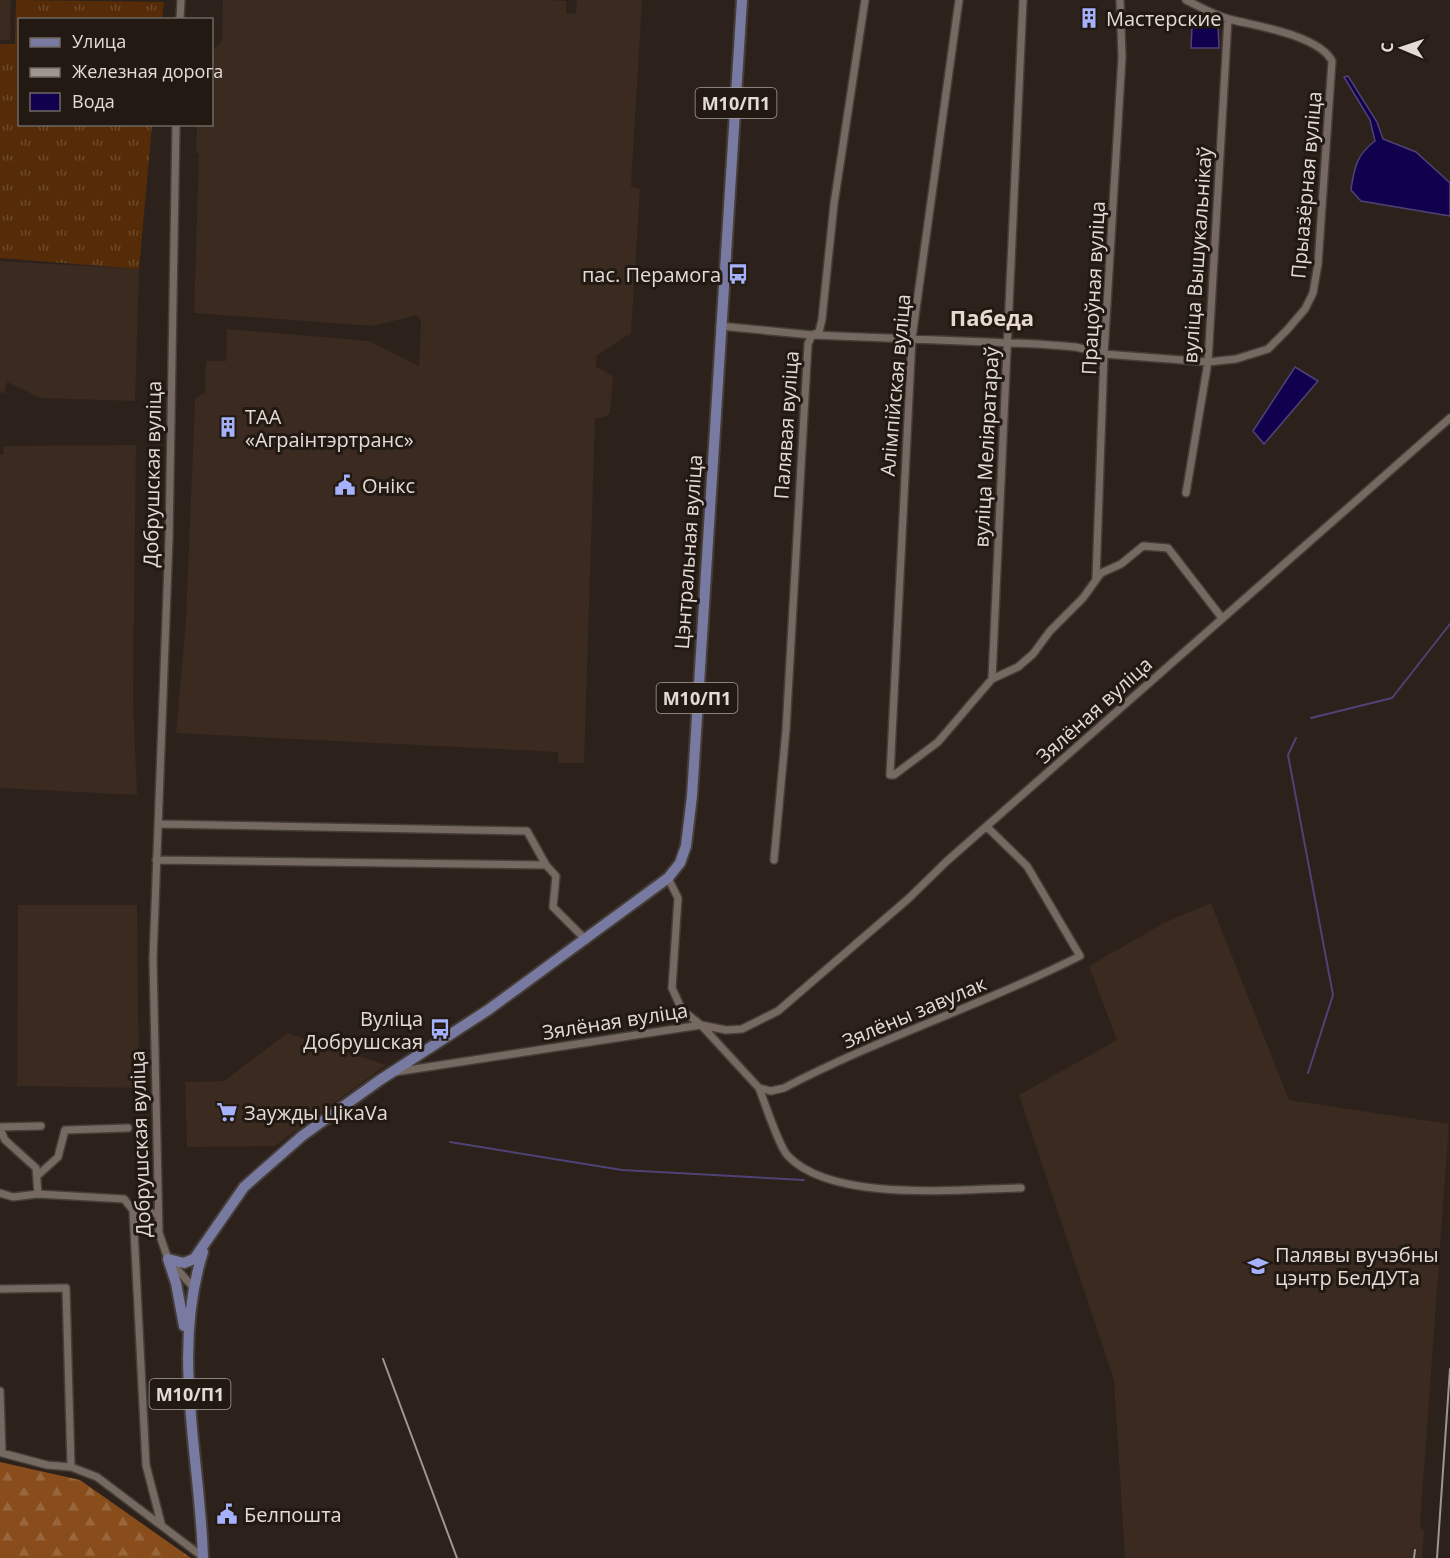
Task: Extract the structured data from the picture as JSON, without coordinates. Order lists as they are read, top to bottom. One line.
{"streets":{"main road":["М10/П1","Цэнтральная вуліца"],"street":["Прыазёрная вуліца","вуліца Вышукальнікаў","Працоўная вуліца","Алімпійская вуліца","Палявая вуліца","вуліца Меліяратараў","Добрушская вуліца","Зялёная вуліца","Зялёны завулак"]},"crossings":[["М10/П1","Добрушская вуліца"],["М10/П1","Цэнтральная вуліца"],["М10/П1","Зялёная вуліца"],["Прыазёрная вуліца","вуліца Вышукальнікаў"],["Прыазёрная вуліца","Працоўная вуліца"],["Прыазёрная вуліца","Алімпійская вуліца"],["Прыазёрная вуліца","Палявая вуліца"],["Прыазёрная вуліца","вуліца Меліяратараў"],["Прыазёрная вуліца","Цэнтральная вуліца"],["Алімпійская вуліца","вуліца Меліяратараў"],["Цэнтральная вуліца","Зялёная вуліца"],["Зялёная вуліца","Зялёны завулак"]],"districts":["Пабеда"],"places":{"building":["Мастерские","ТАА «Аграінтэртранс»"],"bus stop":["пас. Перамога","Вуліца Добрушская"],"public building":["Онікс","Белпошта"],"supermarket":["Заужды ЦікаVа"],"school or university":["Палявы вучэбны цэнтр БелДУТа"]},"legend":["Улица","Железная дорога","Вода"],"north":"left"}
